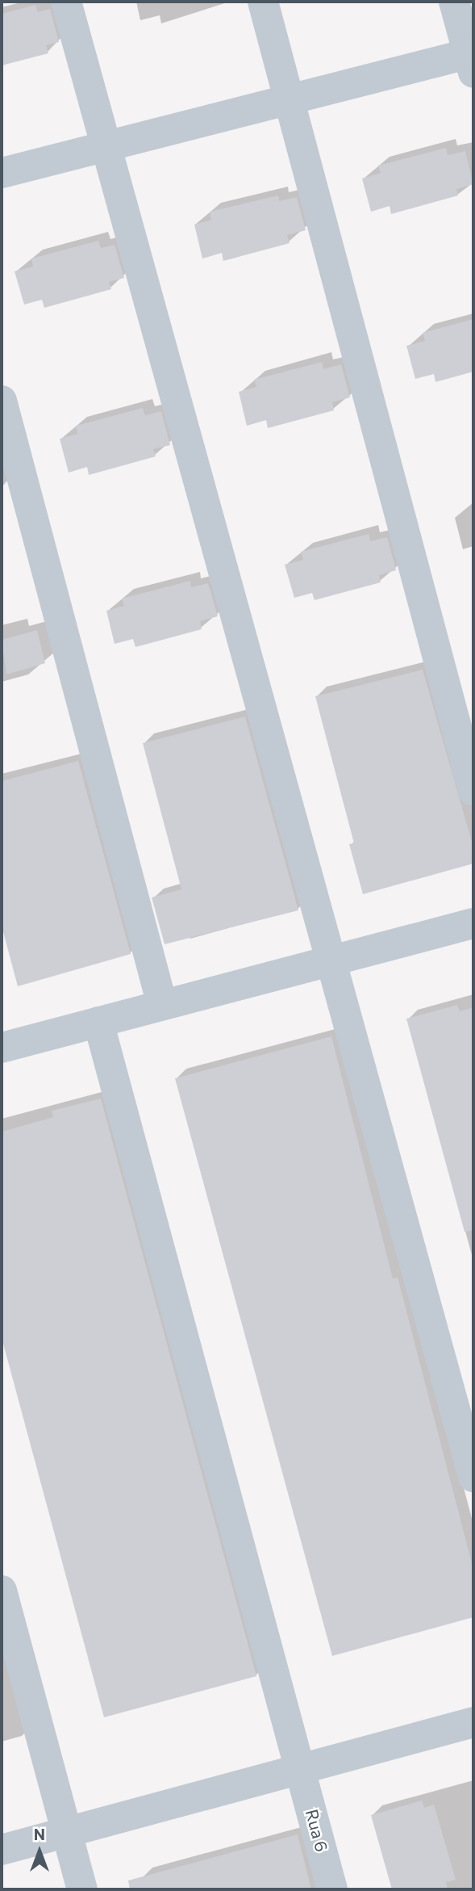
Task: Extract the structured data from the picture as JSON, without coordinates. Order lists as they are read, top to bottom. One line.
{"streets":{"street":["Rua 6"]},"north":"top"}
